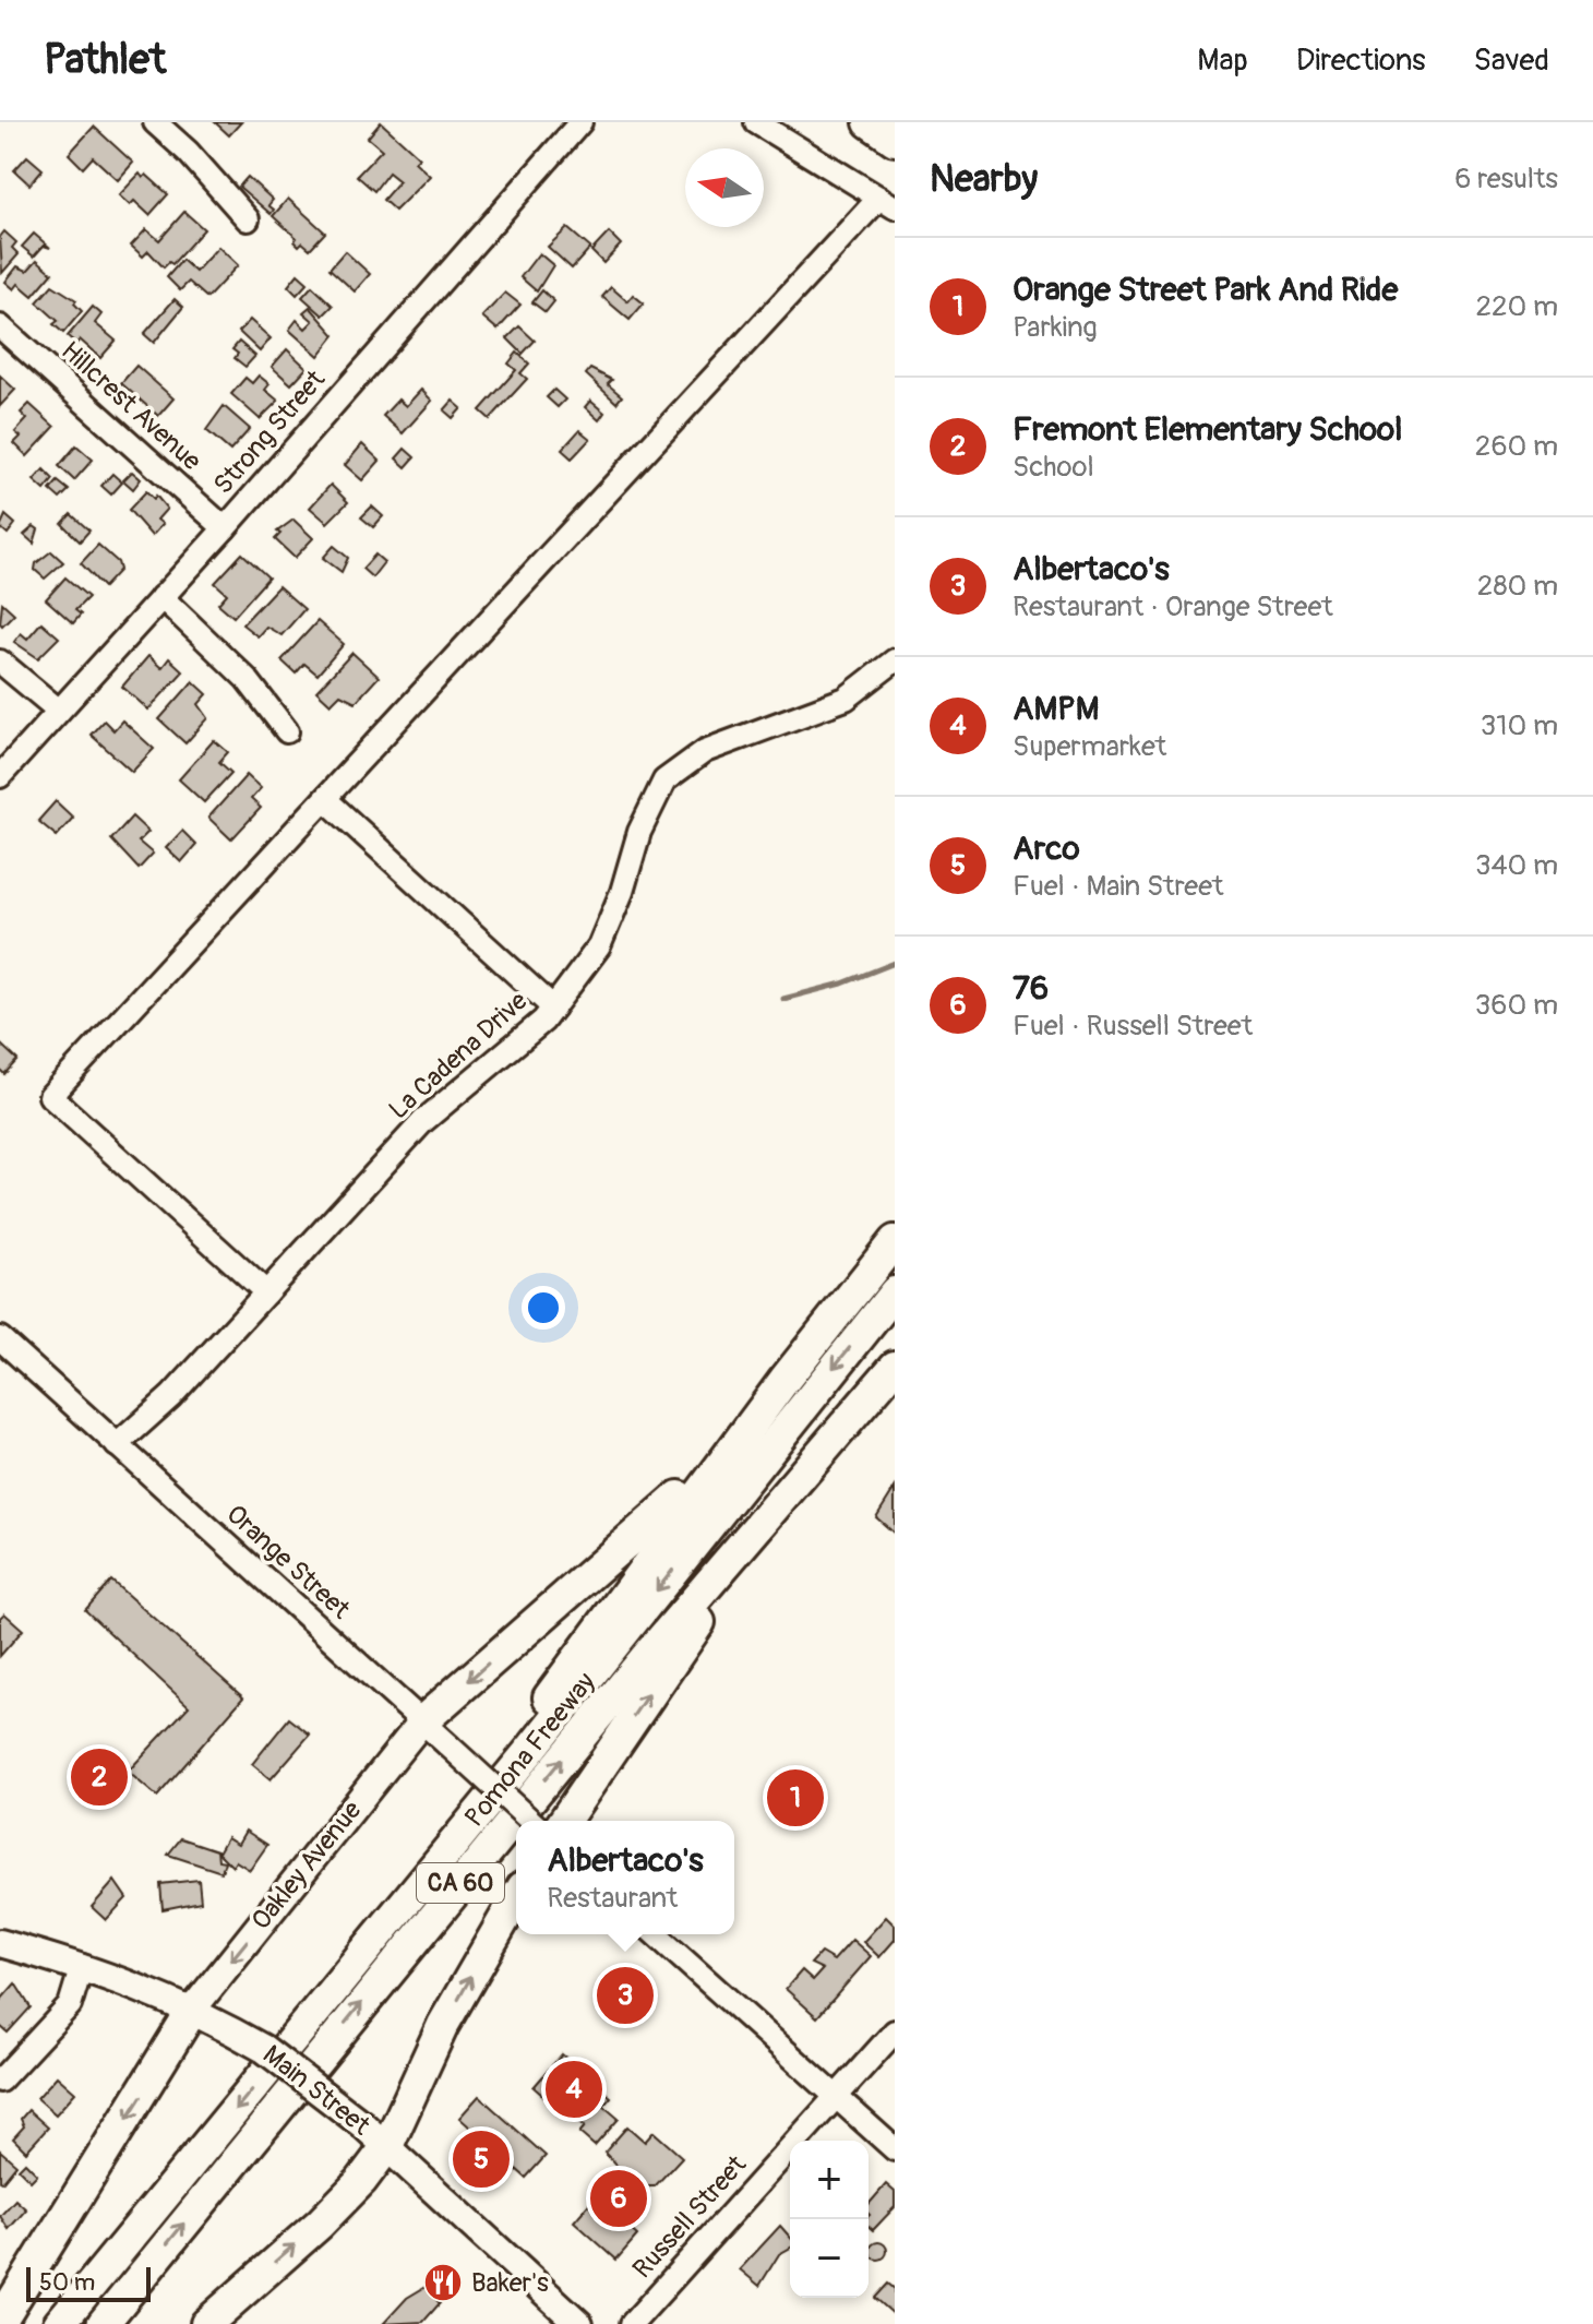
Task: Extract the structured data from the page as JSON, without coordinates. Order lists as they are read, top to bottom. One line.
{"streets":{"highway":["Pomona Freeway","CA 60"],"main road":["Oakley Avenue","Main Street"],"street":["Hillcrest Avenue","Strong Street","La Cadena Drive","Orange Street","Russell Street"]},"crossings":[["Hillcrest Avenue","Strong Street"],["La Cadena Drive","Orange Street"],["Orange Street","Oakley Avenue"],["Oakley Avenue","Main Street"]],"one_way":["Oakley Avenue"],"places":{"restaurant":["Baker's"]},"scale_bar":"50 m","north":"left","page":{"header":"Pathlet","nav":["Map","Directions","Saved"],"heading":["Nearby","6 results"],"list":[{"mark":"1","name":"Orange Street Park And Ride","note":"Parking","value":"220 m"},{"mark":"2","name":"Fremont Elementary School","note":"School","value":"260 m"},{"mark":"3","name":"Albertaco's","note":"Restaurant · Orange Street","value":"280 m"},{"mark":"4","name":"AMPM","note":"Supermarket","value":"310 m"},{"mark":"5","name":"Arco","note":"Fuel · Main Street","value":"340 m"},{"mark":"6","name":"76","note":"Fuel · Russell Street","value":"360 m"}],"pins":["2","1","3","4","5","6"],"popup":["Albertaco's","Restaurant"],"map_buttons":["+","−"],"scale":"50 m"}}
